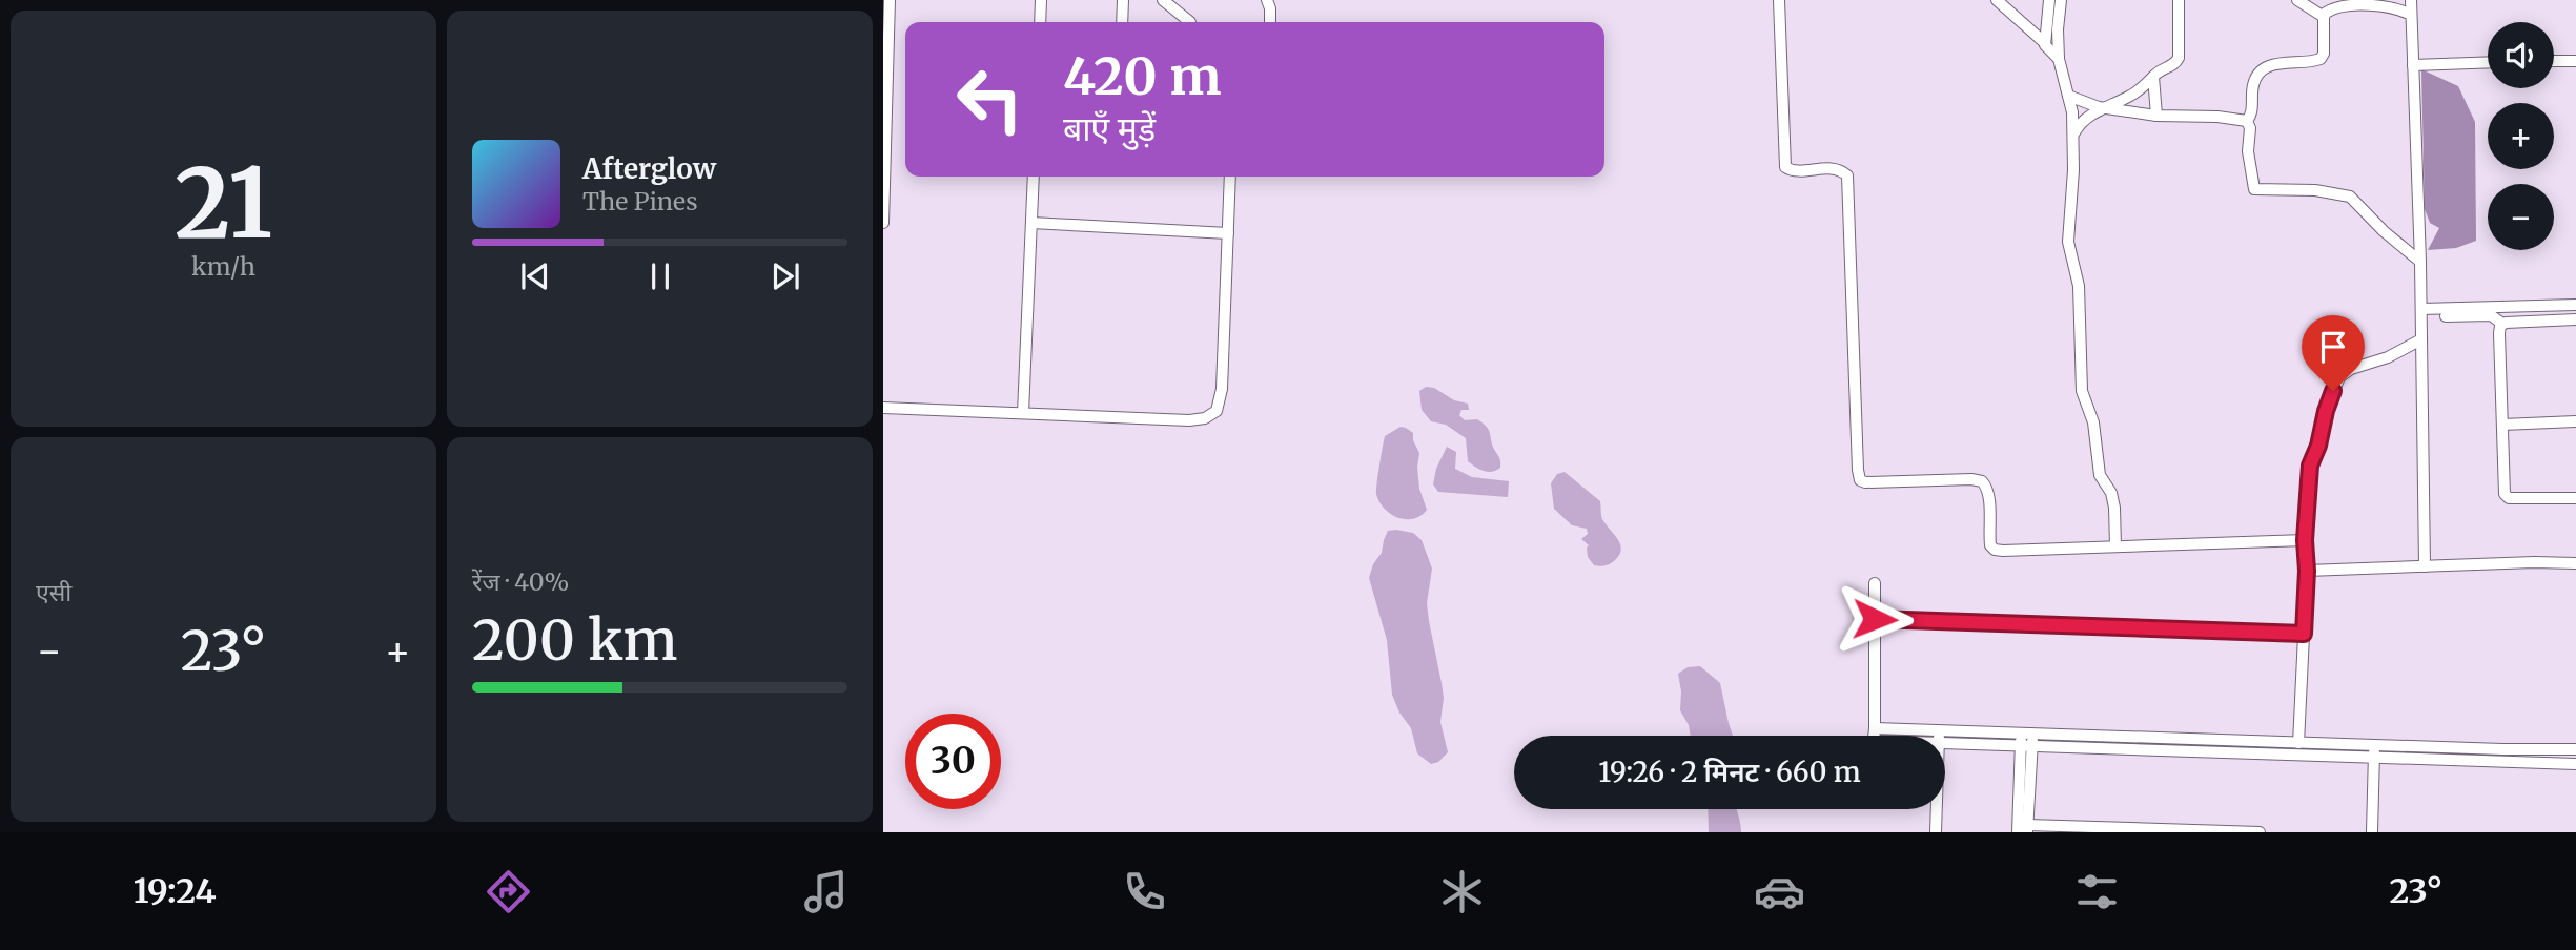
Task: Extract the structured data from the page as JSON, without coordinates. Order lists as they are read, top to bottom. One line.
{"page":{"tile":[["21","km/h"],"एसी",["रेंज · 40%","200 km"]],"map_buttons":["+","−"],"turn":["420 m","बाएँ मुड़ें"],"song":["Afterglow","The Pines"],"heat":["−","23°","+"],"limit":"30","trip":"19:26 · 2 मिनट · 660 m","tabs":["19:24","23°"]}}
